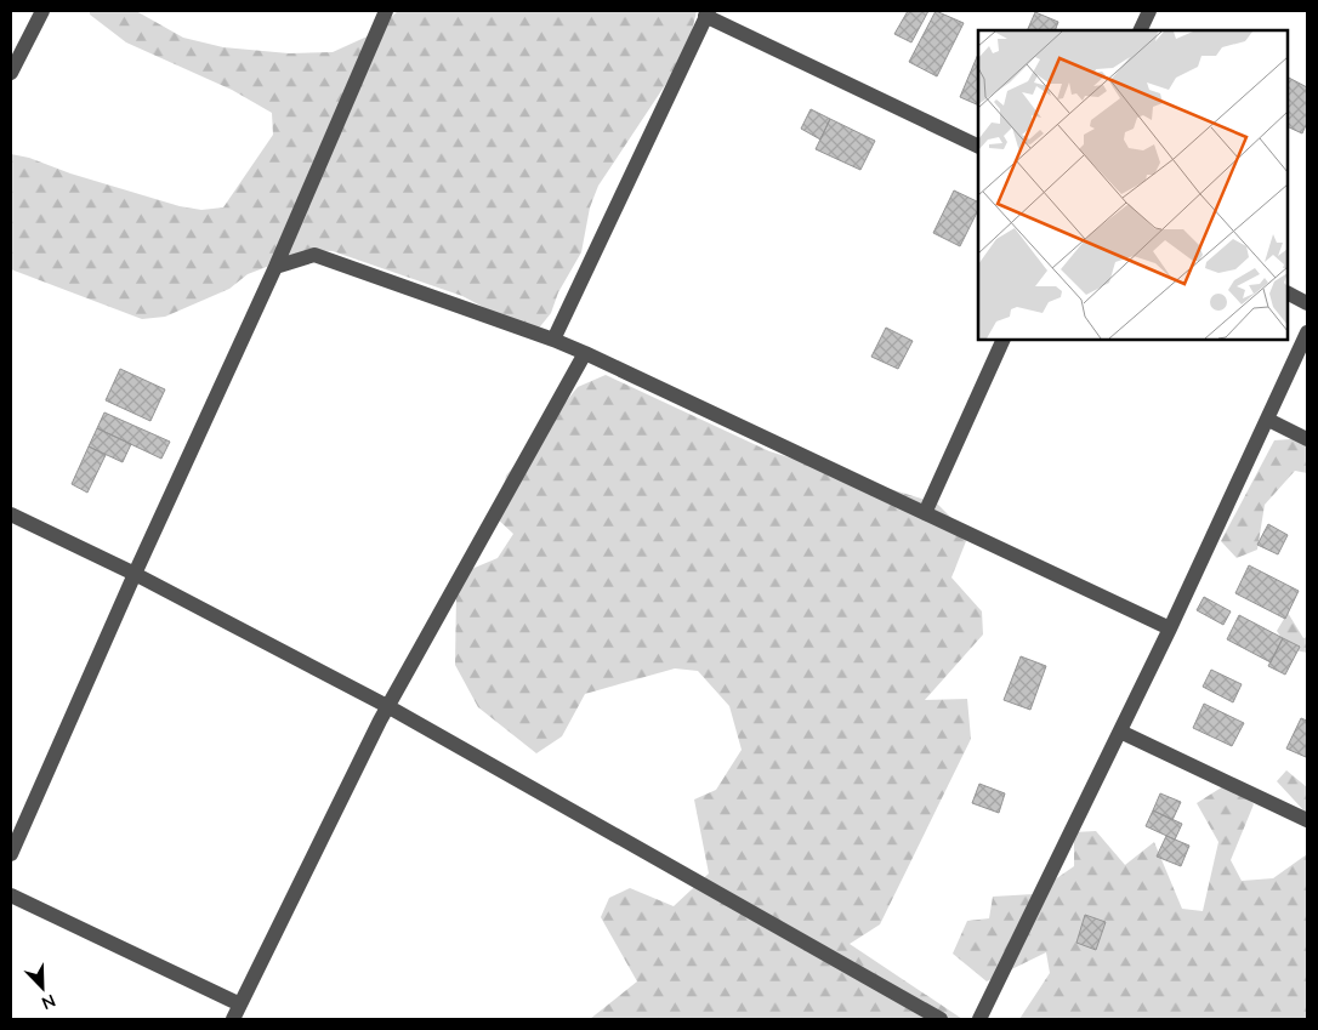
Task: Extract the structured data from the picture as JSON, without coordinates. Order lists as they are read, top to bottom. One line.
{"north":"bottom right"}
